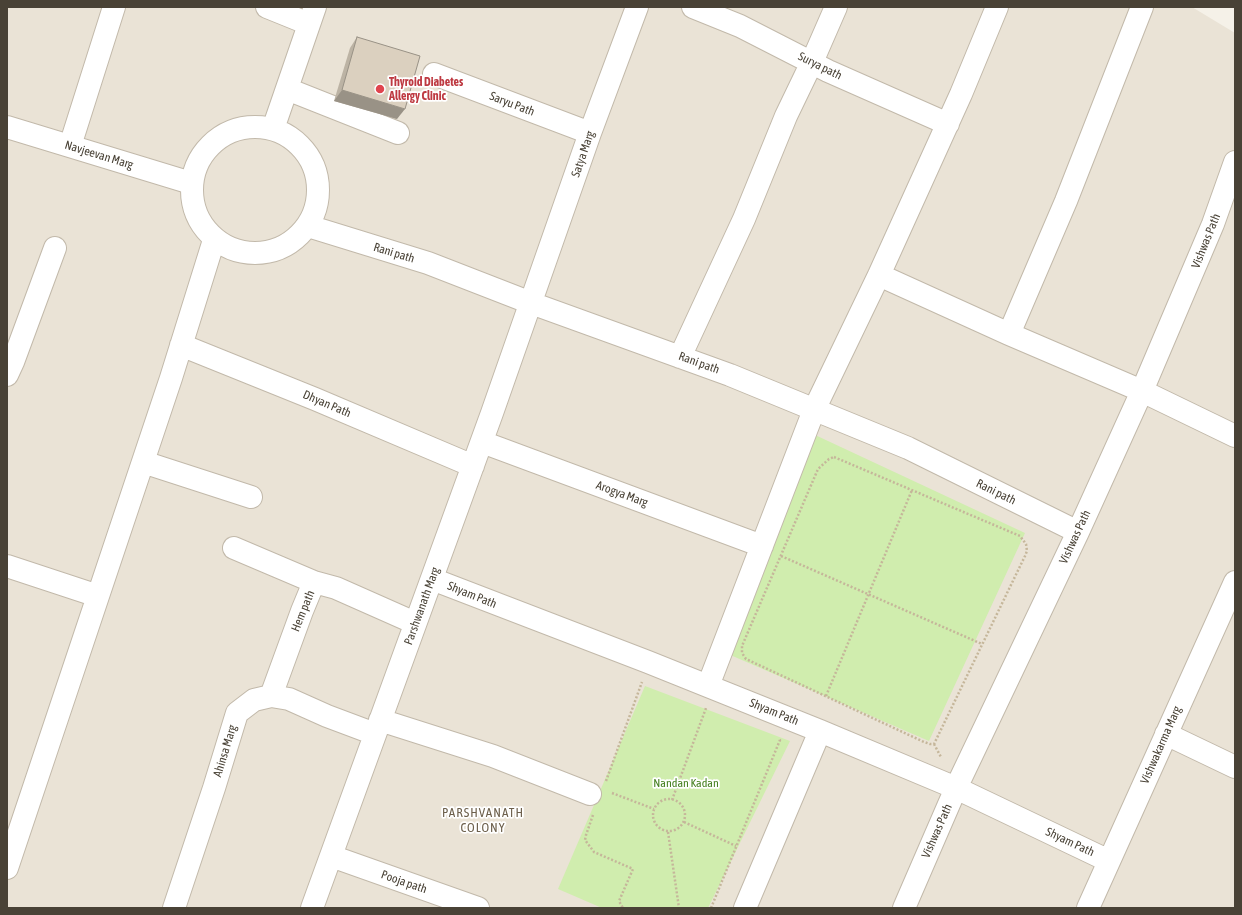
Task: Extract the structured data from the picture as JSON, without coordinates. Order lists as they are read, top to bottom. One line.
{"streets":{"street":["Surya path","Saryu Path","Satya Marg","Navjeevan Marg","Vishwas Path","Rani path","Dhyan Path","Arogya Marg","Shyam Path","Parshwanath Marg","Hem path","Vishwakarma Marg","Ahinsa Marg","Pooja path"]},"crossings":[["Saryu Path","Satya Marg"],["Satya Marg","Rani path"],["Satya Marg","Parshwanath Marg"],["Navjeevan Marg","Rani path"],["Vishwas Path","Rani path"],["Vishwas Path","Shyam Path"],["Rani path","Parshwanath Marg"],["Dhyan Path","Parshwanath Marg"],["Arogya Marg","Parshwanath Marg"],["Shyam Path","Parshwanath Marg"],["Shyam Path","Vishwakarma Marg"],["Parshwanath Marg","Hem path"],["Parshwanath Marg","Ahinsa Marg"],["Parshwanath Marg","Pooja path"],["Hem path","Ahinsa Marg"]],"districts":["PARSHVANATH COLONY"],"parks":["Nandan Kadan"],"places":["Thyroid Diabetes Allergy Clinic"]}
